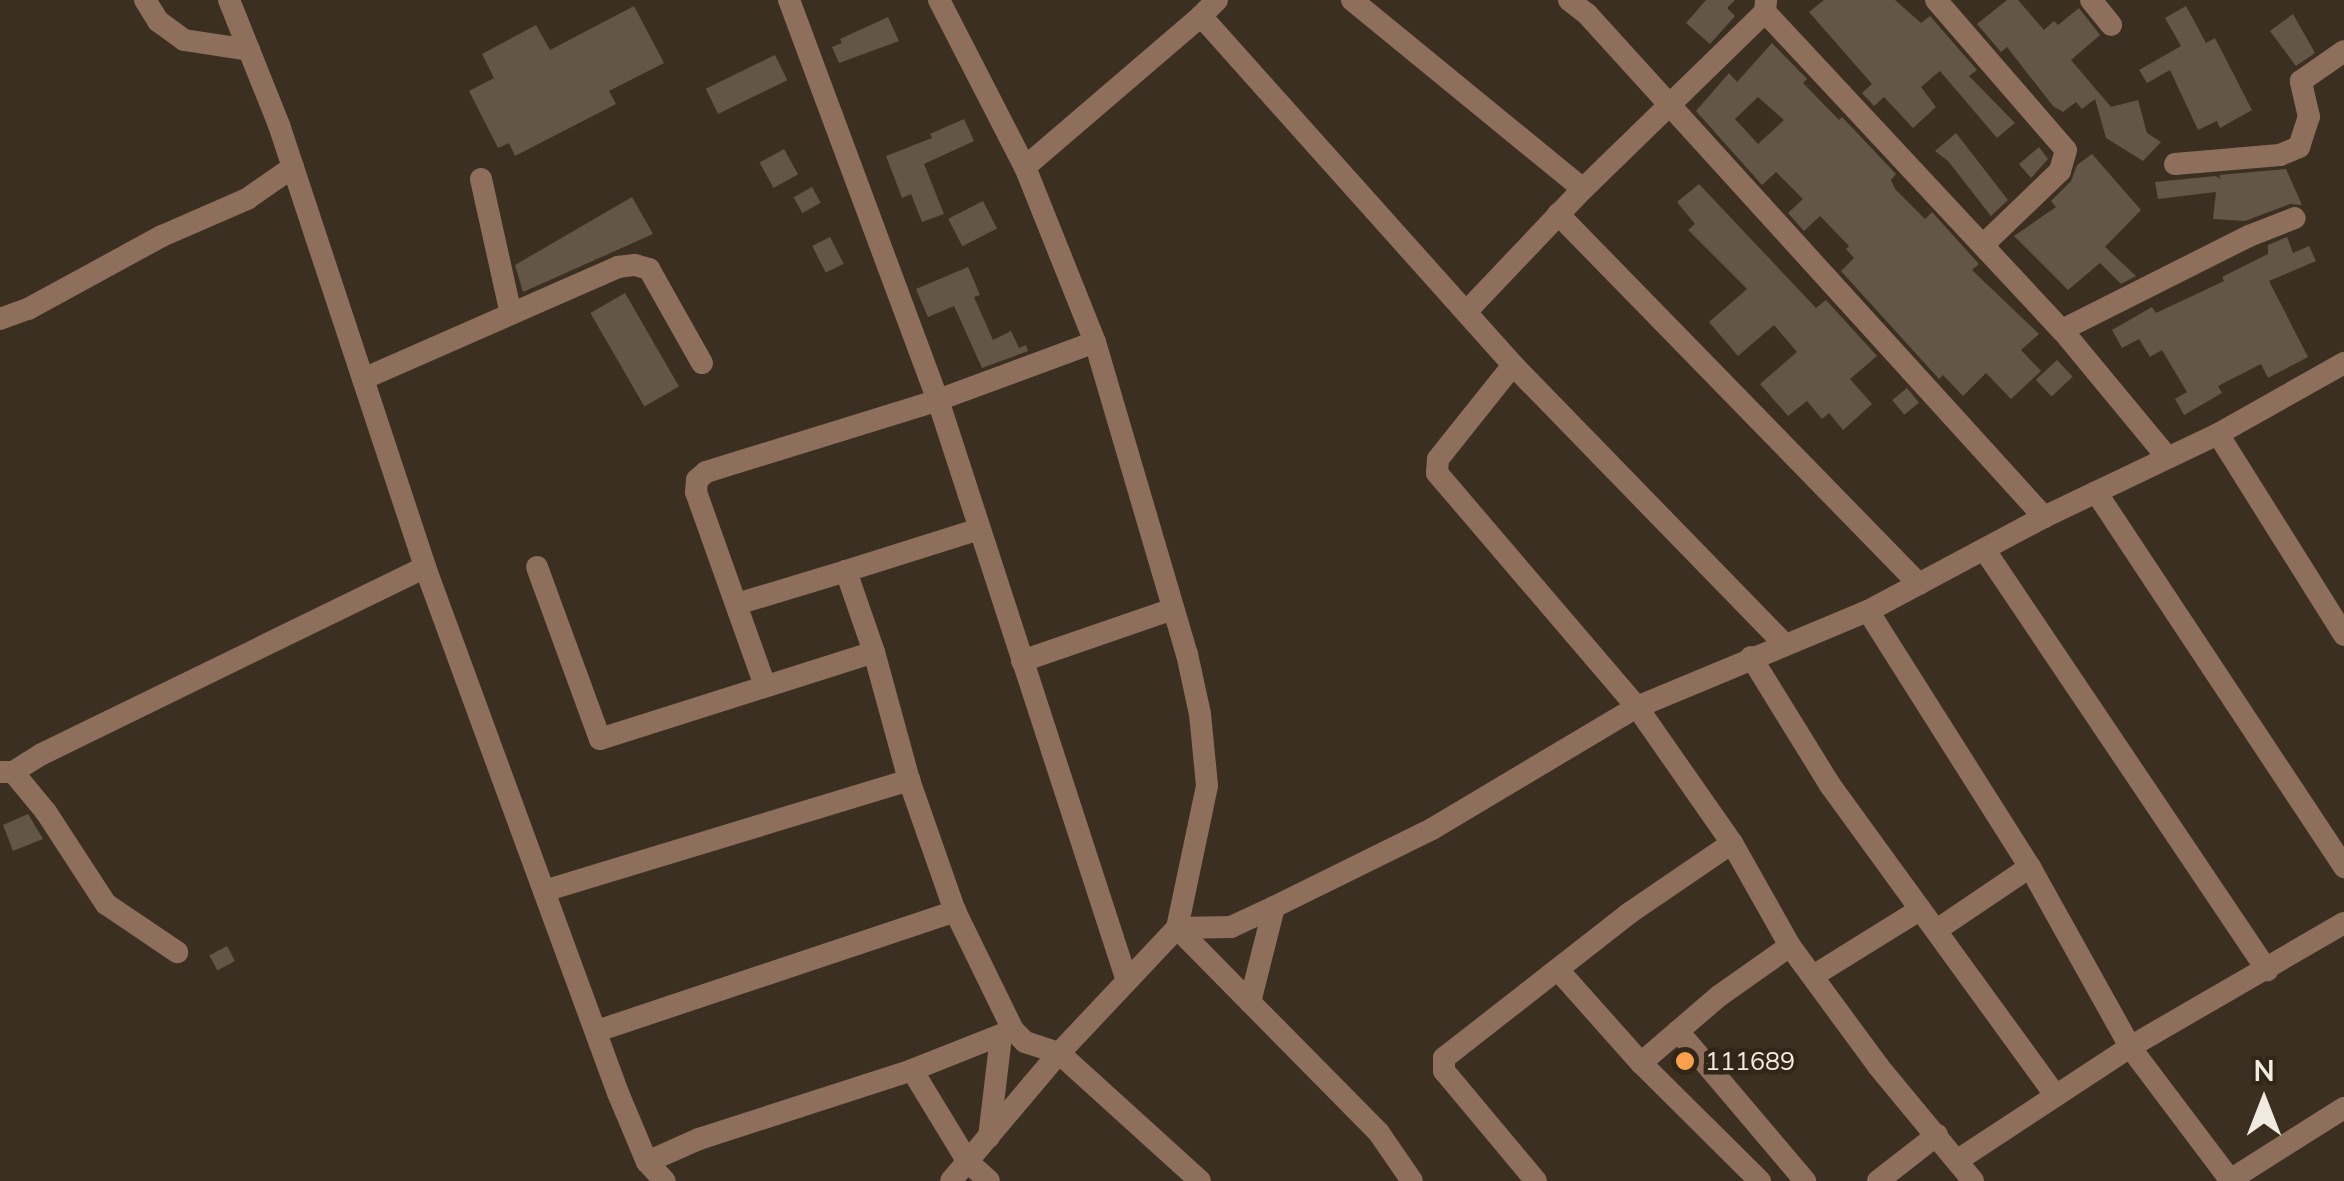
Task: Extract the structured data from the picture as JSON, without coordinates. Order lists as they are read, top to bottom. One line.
{"places":["111689"],"north":"top"}
